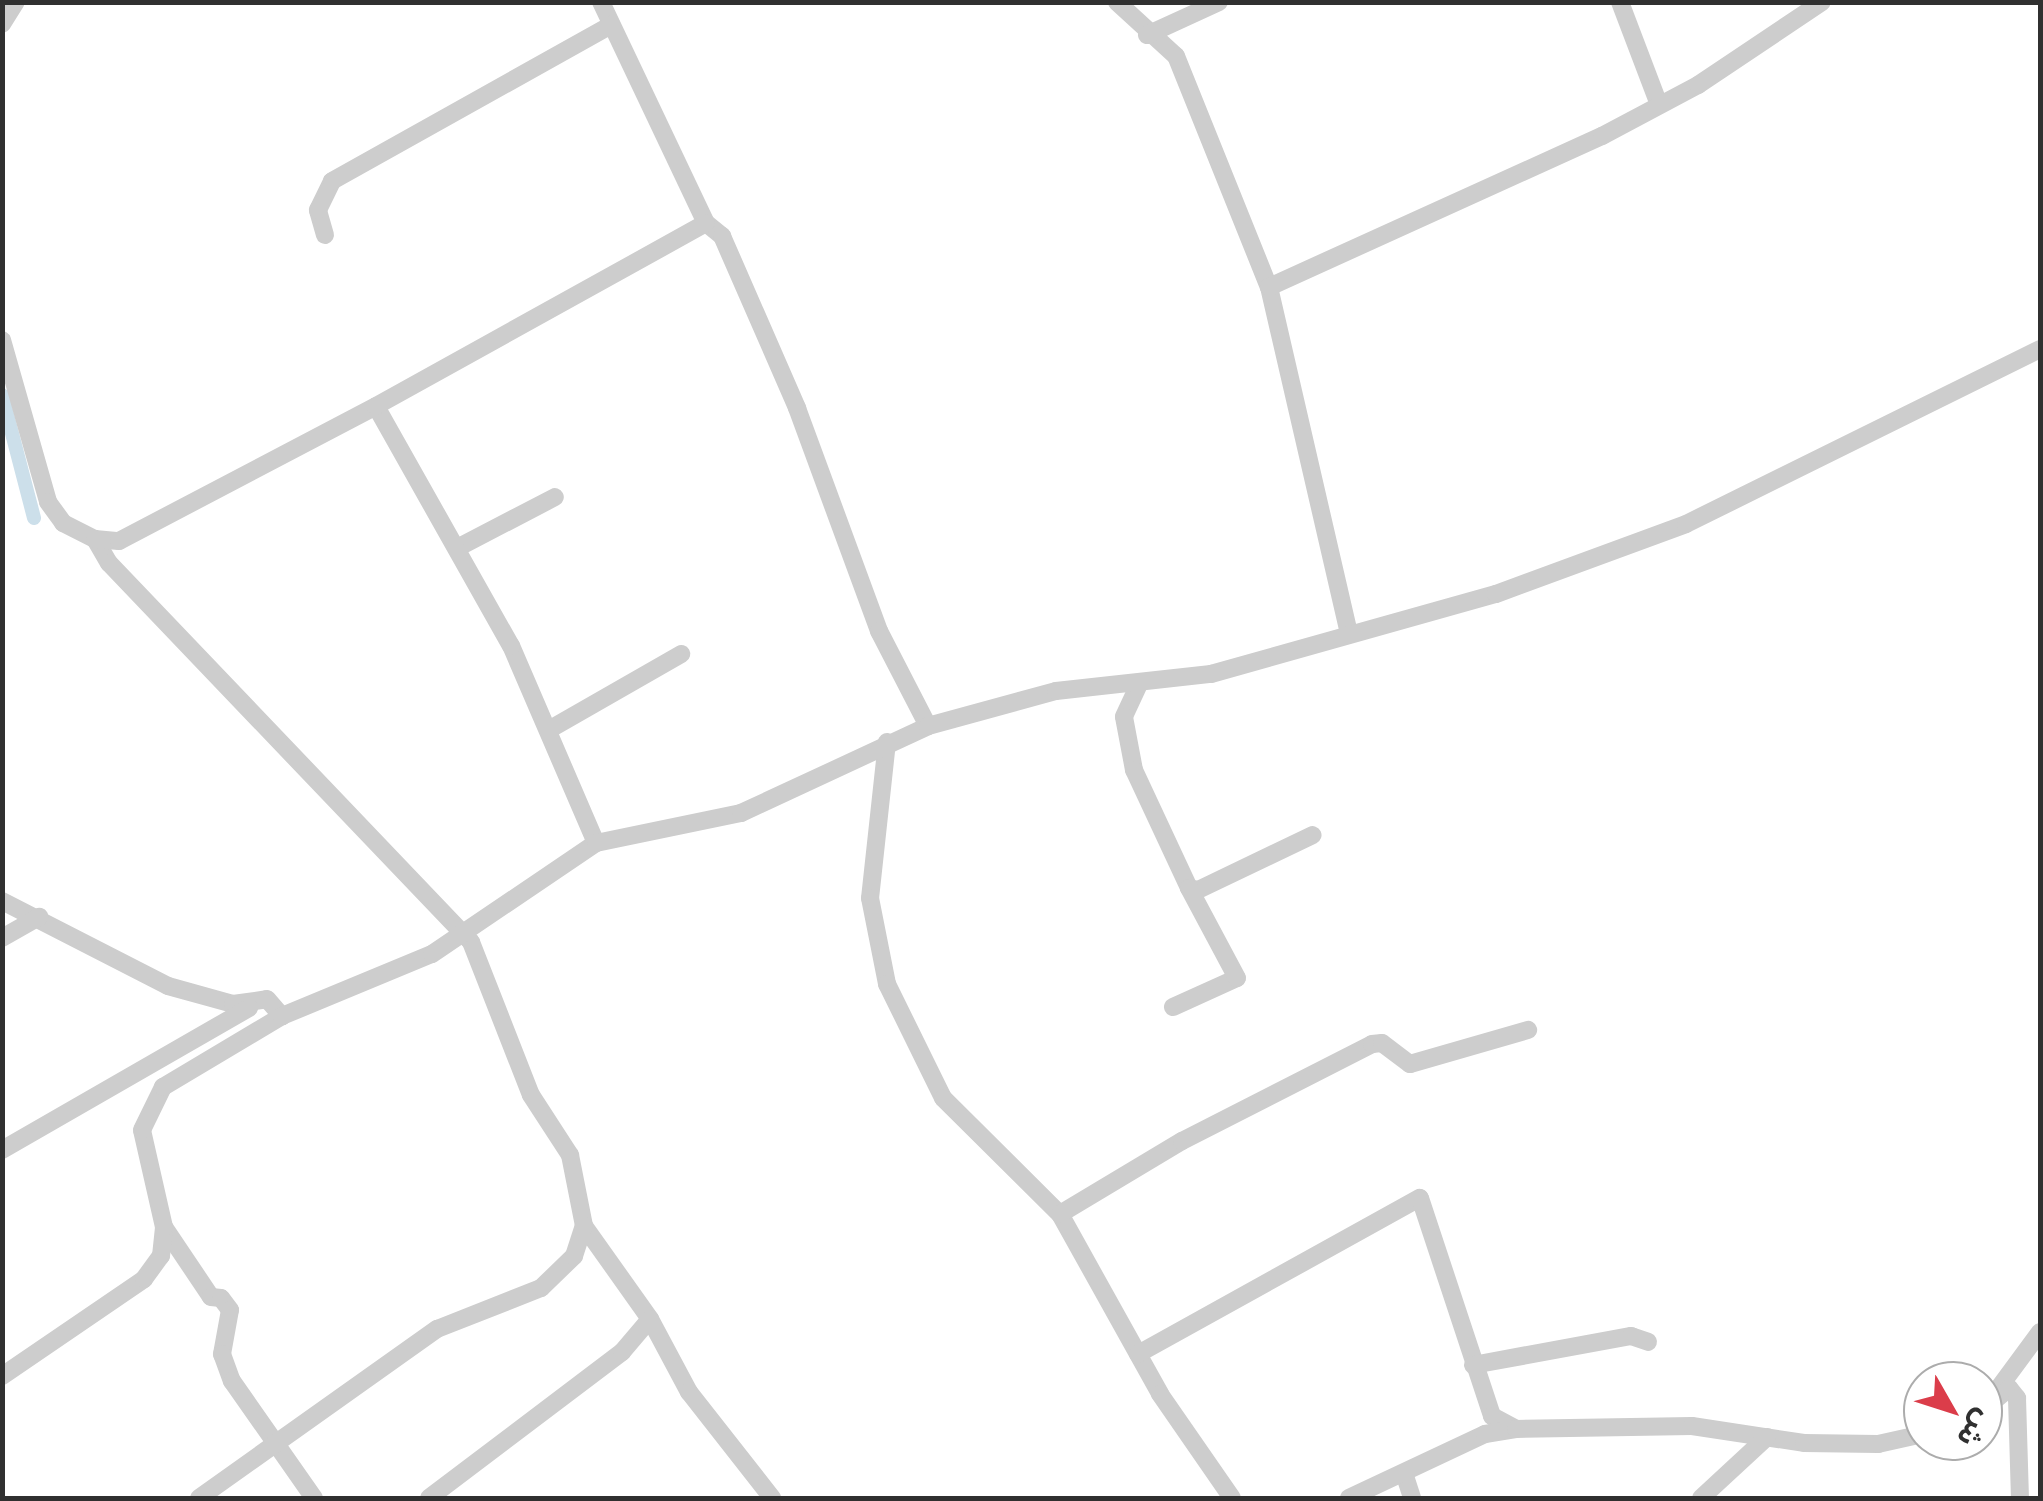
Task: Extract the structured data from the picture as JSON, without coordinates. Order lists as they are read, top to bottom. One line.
{"north":"bottom right"}
